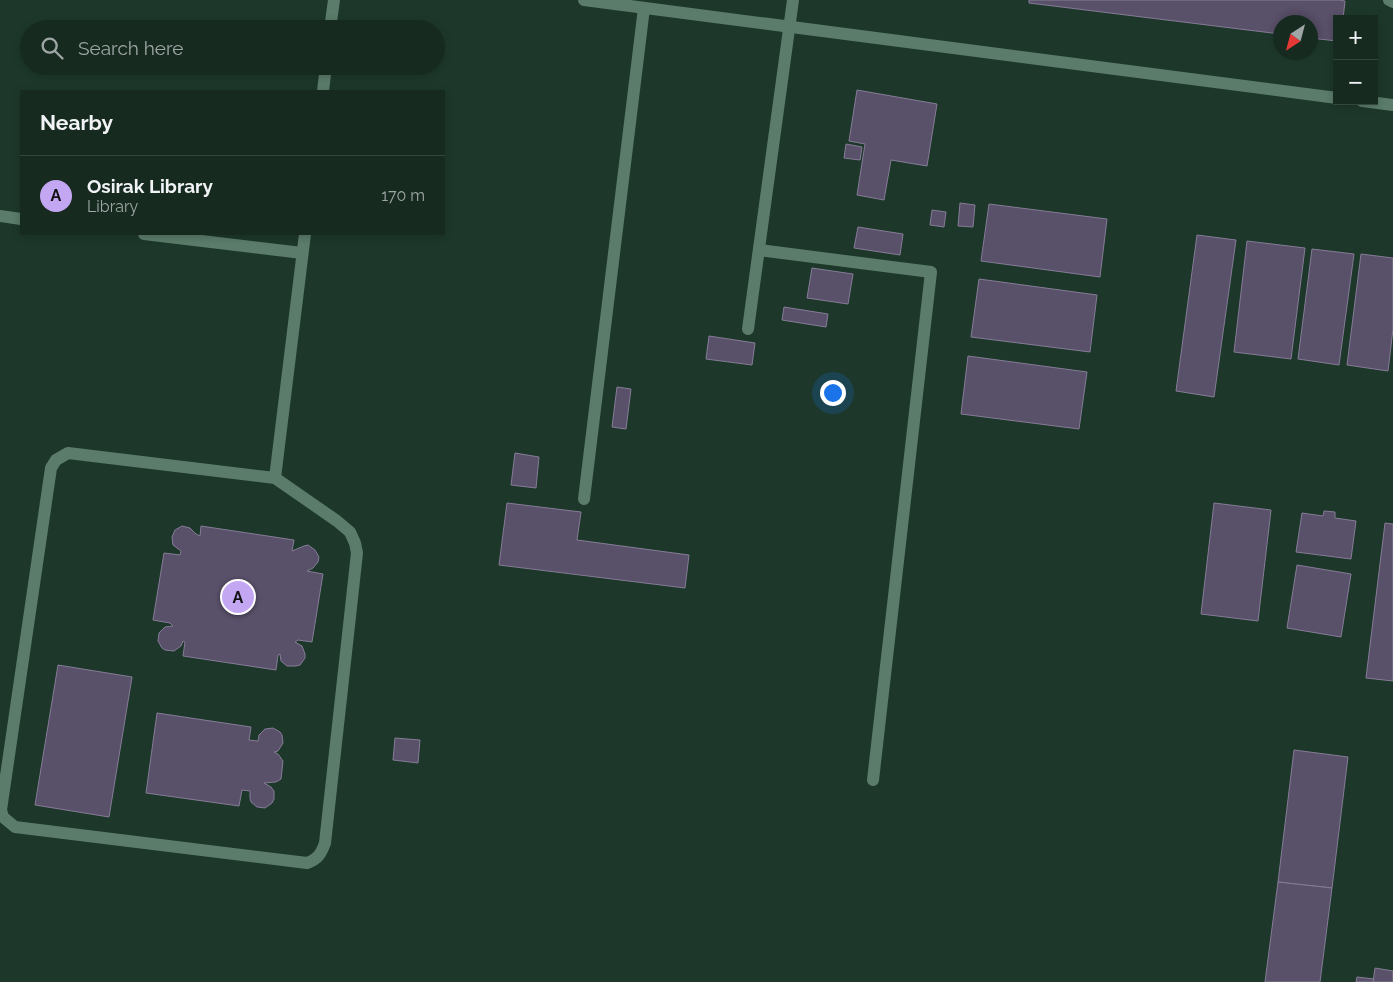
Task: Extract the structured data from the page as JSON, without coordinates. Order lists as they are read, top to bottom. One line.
{"north":"bottom left","page":{"map_buttons":["+","−"],"search":"Search here","heading":"Nearby","list":[{"mark":"A","name":"Osirak Library","note":"Library","value":"170 m"}],"pins":"A"}}
